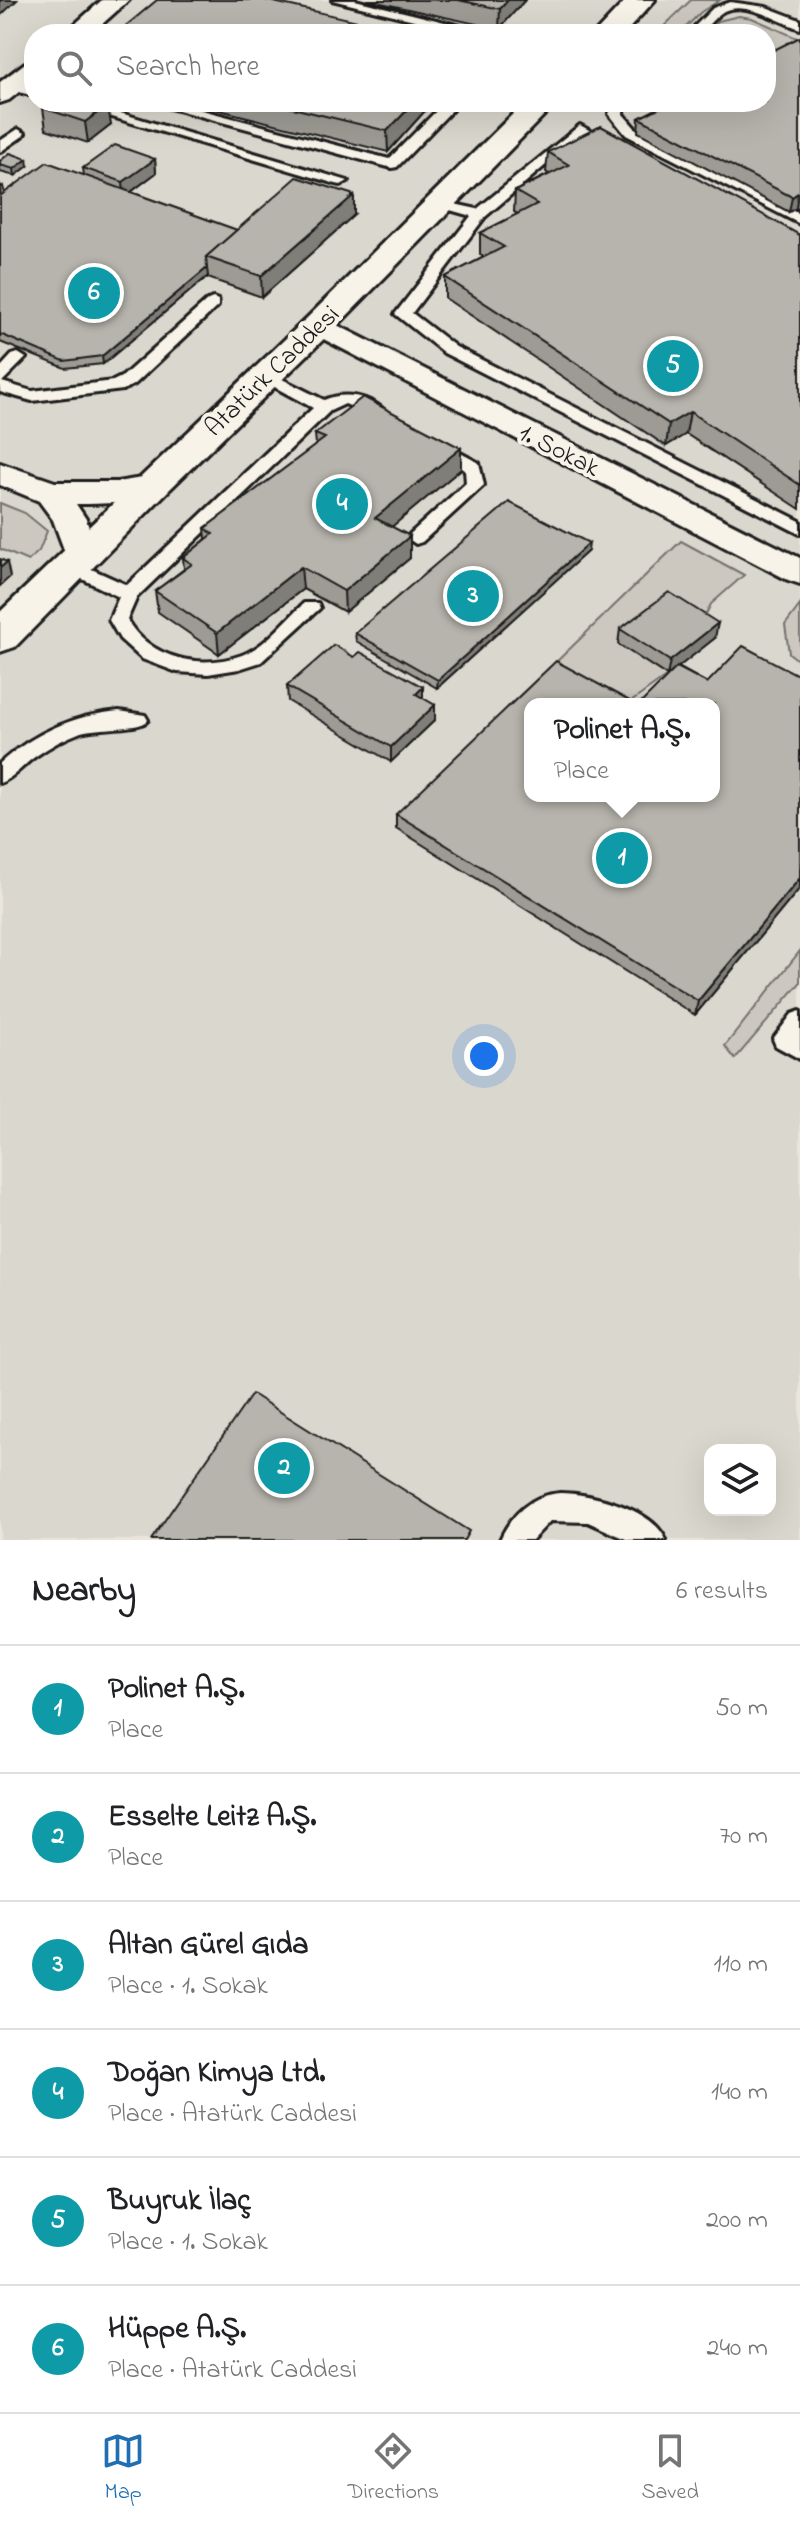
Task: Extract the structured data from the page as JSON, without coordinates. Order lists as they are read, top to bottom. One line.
{"streets":{"street":["Atatürk Caddesi","1. Sokak"]},"crossings":[["Atatürk Caddesi","1. Sokak"]],"page":{"search":"Search here","pins":["6","5","4","3","1","2"],"popup":["Polinet A.Ş.","Place"],"heading":["Nearby","6 results"],"list":[{"mark":"1","name":"Polinet A.Ş.","note":"Place","value":"50 m"},{"mark":"2","name":"Esselte Leitz A.Ş.","note":"Place","value":"70 m"},{"mark":"3","name":"Altan Gürel Gıda","note":"Place · 1. Sokak","value":"110 m"},{"mark":"4","name":"Doğan Kimya Ltd.","note":"Place · Atatürk Caddesi","value":"140 m"},{"mark":"5","name":"Buyruk İlaç","note":"Place · 1. Sokak","value":"200 m"},{"mark":"6","name":"Hüppe A.Ş.","note":"Place · Atatürk Caddesi","value":"240 m"}],"nav":["Map","Directions","Saved"]}}
